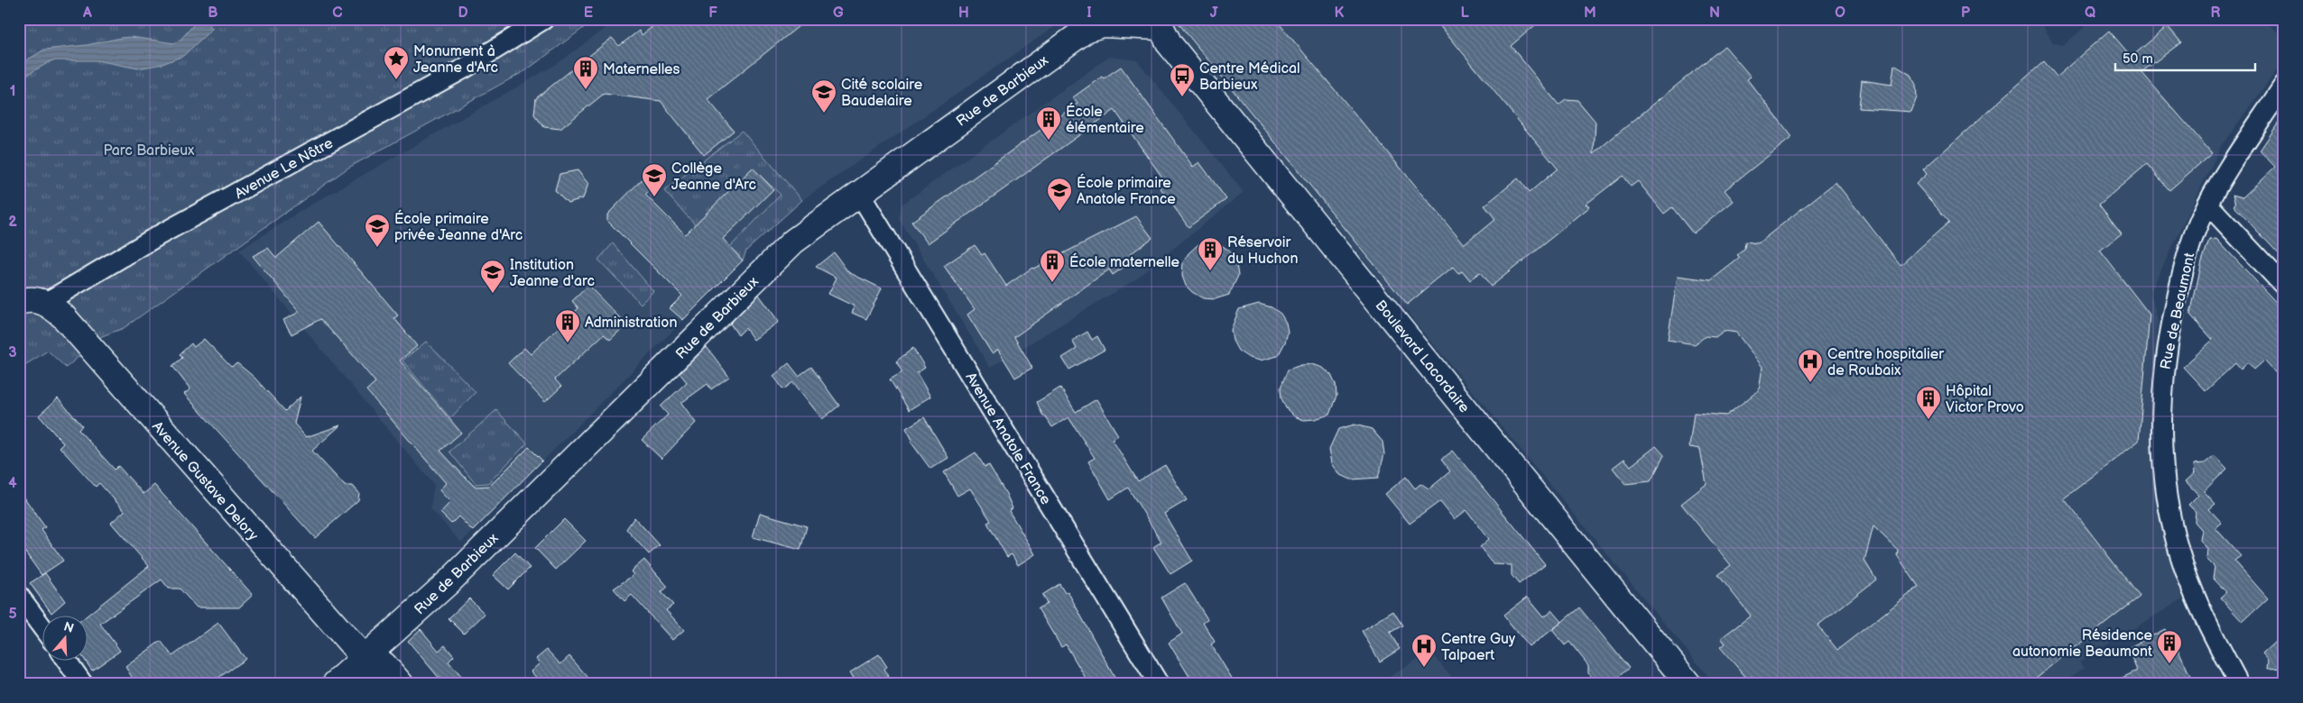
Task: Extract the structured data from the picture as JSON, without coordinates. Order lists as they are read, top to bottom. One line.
{"streets":{"street":["Rue de Barbieux","Avenue Le Nôtre","Rue de Beaumont","Boulevard Lacordaire","Avenue Anatole France","Avenue Gustave Delory"]},"crossings":[["Rue de Barbieux","Boulevard Lacordaire"],["Rue de Barbieux","Avenue Anatole France"],["Rue de Barbieux","Avenue Gustave Delory"],["Avenue Le Nôtre","Avenue Gustave Delory"]],"parks":["Parc Barbieux"],"places":{"place":["Monument à Jeanne d'Arc"],"building":["Maternelles","École élémentaire","Réservoir du Huchon","École maternelle","Administration","Hôpital Victor Provo","Résidence autonomie Beaumont"],"bus stop":["Centre Médical Barbieux"],"school or university":["Cité scolaire Baudelaire","Collège Jeanne d'Arc","École primaire Anatole France","École primaire privée Jeanne d'Arc","Institution Jeanne d'arc"],"hospital":["Centre hospitalier de Roubaix","Centre Guy Talpaert"]},"scale_bar":"50 m","north":"top","grid":{"columns":["A","B","C","D","E","F","G","H","I","J","K","L","M","N","O","P","Q","R"],"rows":["1","2","3","4","5"]}}
